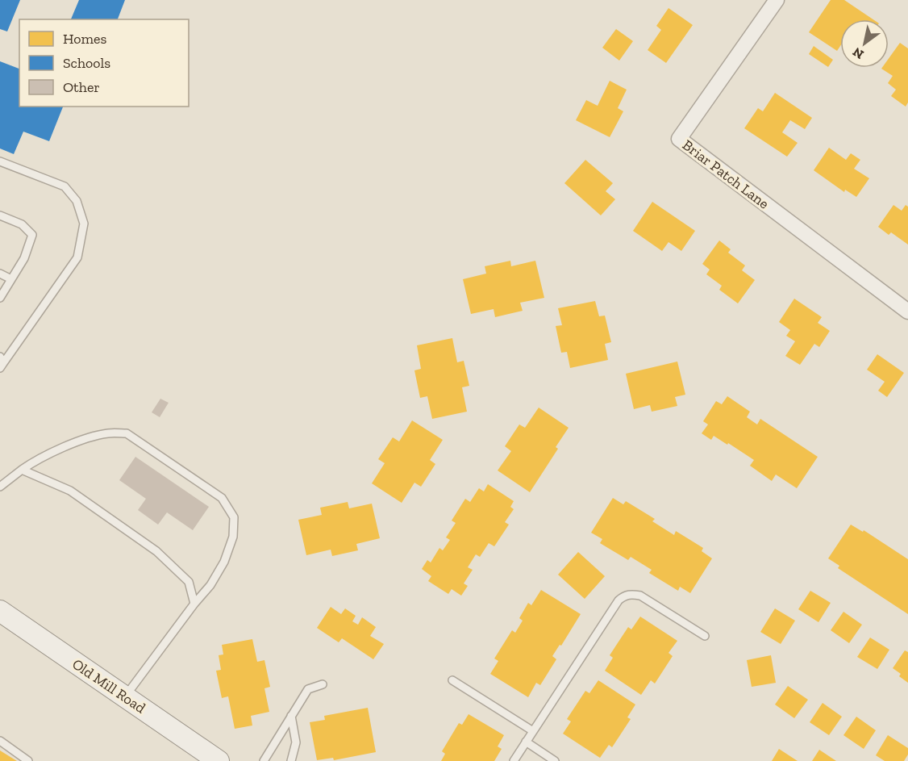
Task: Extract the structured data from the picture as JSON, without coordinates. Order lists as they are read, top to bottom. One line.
{"streets":{"street":["Briar Patch Lane","Old Mill Road"]},"legend":["Homes","Schools","Other"],"north":"bottom left"}
